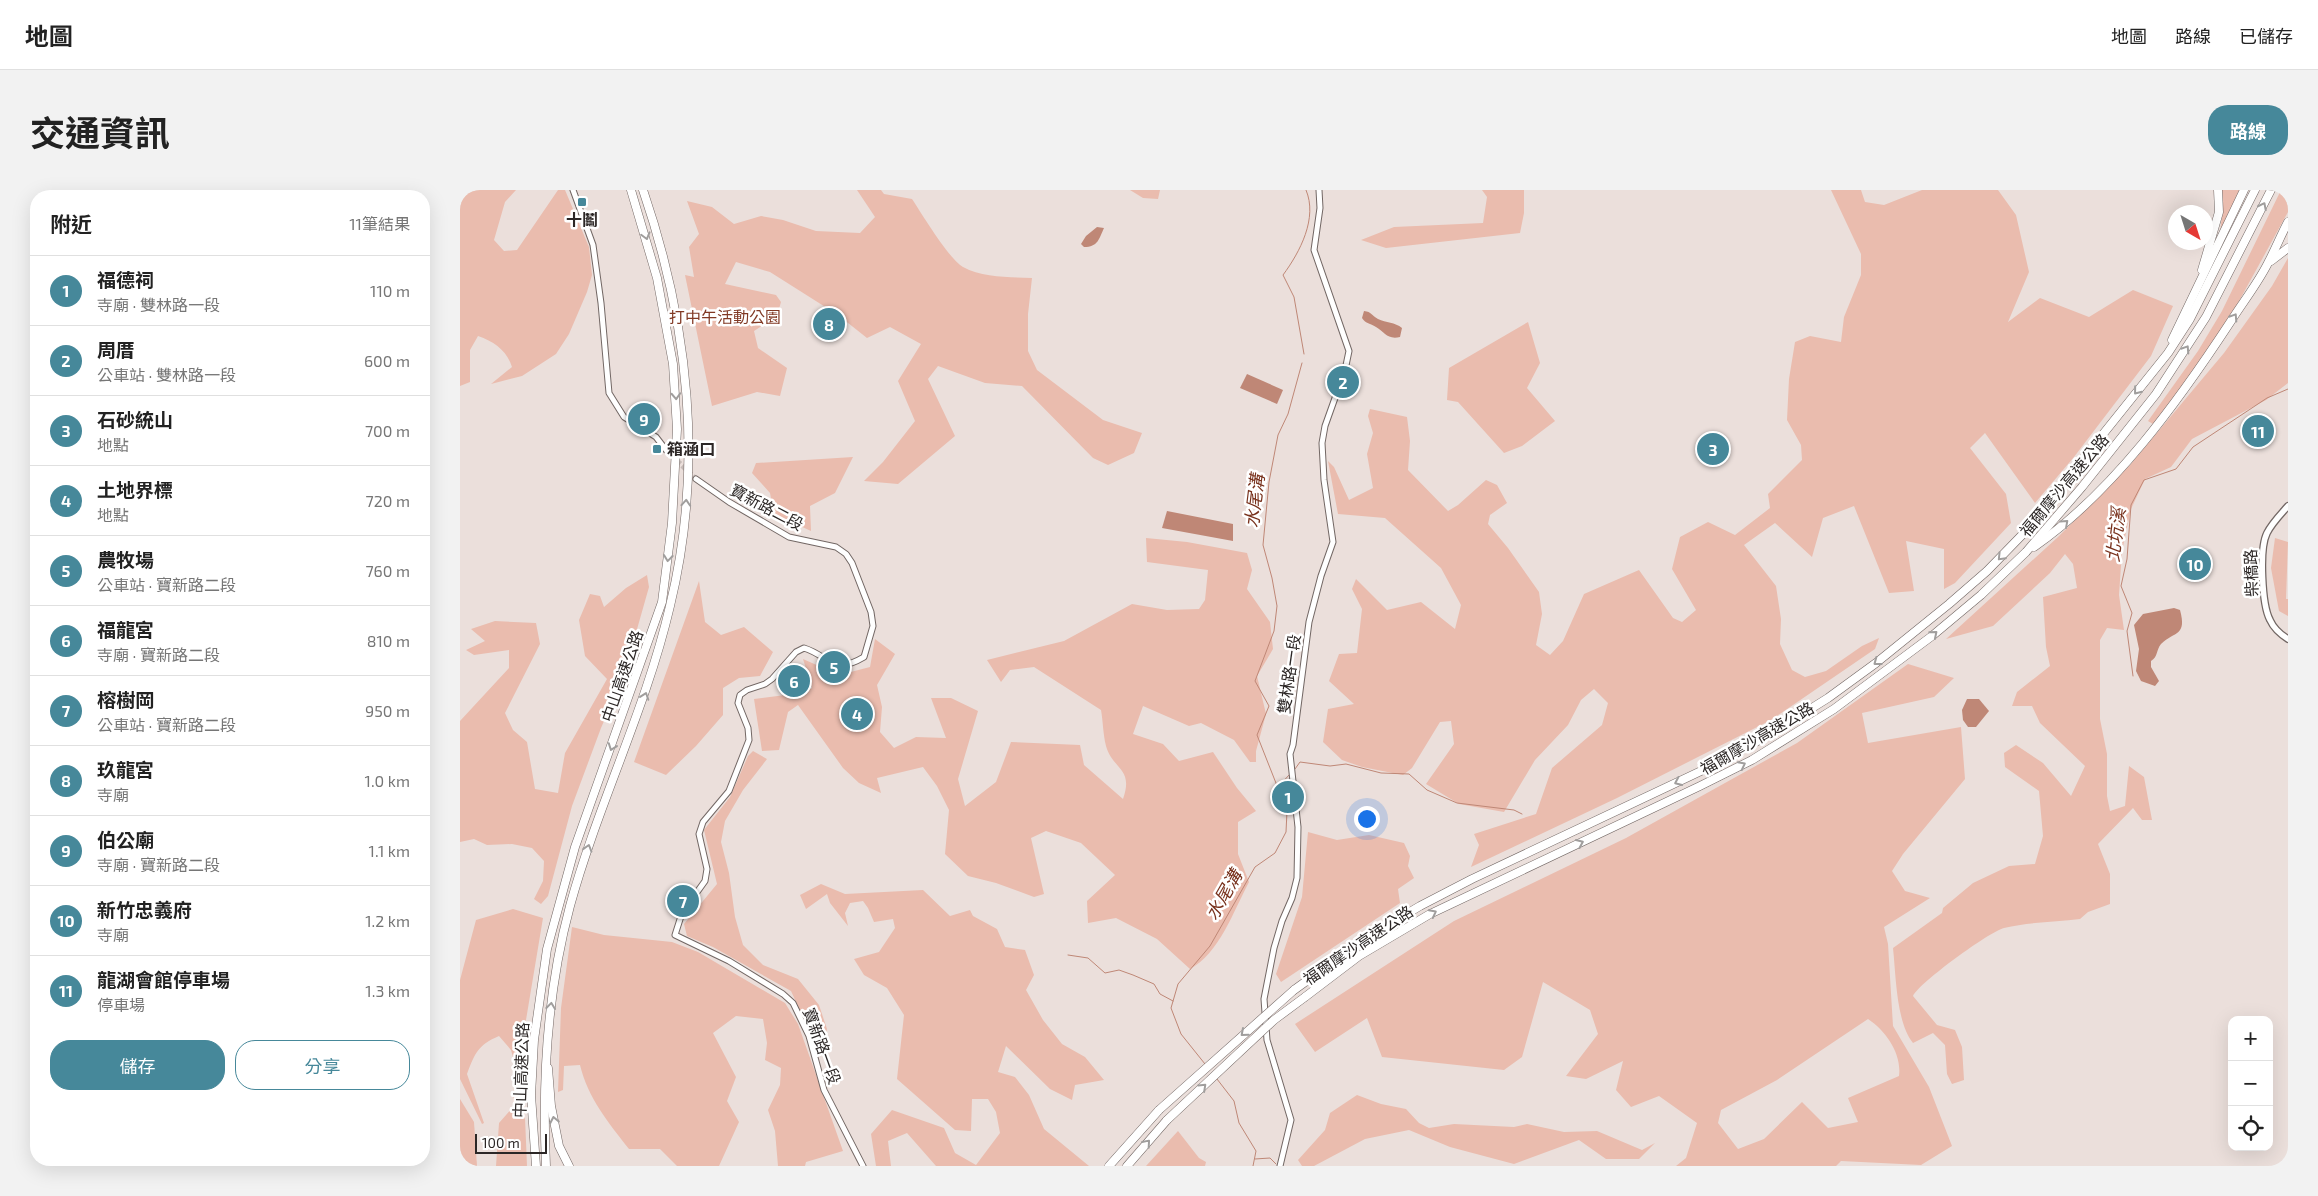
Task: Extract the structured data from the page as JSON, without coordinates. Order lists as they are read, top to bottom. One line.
{"streets":{"highway":["福爾摩沙高速公路","中山高速公路"],"main road":["柴橋路"],"street":["寶新路二段","雙林路一段","寶新路一段"]},"crossings":[["寶新路二段","寶新路一段"]],"water":["水尾溝","北坑溪"],"parks":["打中午活動公園"],"places":{"transit":["十鬮","箱涵口"]},"scale_bar":"100 m","north":"bottom right","page":{"header":"地圖","nav":["地圖","路線","已儲存"],"title":"交通資訊","buttons":["路線",["儲存","分享"]],"heading":["附近","11筆結果"],"list":[{"mark":"1","name":"福德祠","note":"寺廟 · 雙林路一段","value":"110 m"},{"mark":"2","name":"周厝","note":"公車站 · 雙林路一段","value":"600 m"},{"mark":"3","name":"石砂統山","note":"地點","value":"700 m"},{"mark":"4","name":"土地界標","note":"地點","value":"720 m"},{"mark":"5","name":"農牧場","note":"公車站 · 寶新路二段","value":"760 m"},{"mark":"6","name":"福龍宮","note":"寺廟 · 寶新路二段","value":"810 m"},{"mark":"7","name":"榕樹岡","note":"公車站 · 寶新路二段","value":"950 m"},{"mark":"8","name":"玖龍宮","note":"寺廟","value":"1.0 km"},{"mark":"9","name":"伯公廟","note":"寺廟 · 寶新路二段","value":"1.1 km"},{"mark":"10","name":"新竹忠義府","note":"寺廟","value":"1.2 km"},{"mark":"11","name":"龍湖會館停車場","note":"停車場","value":"1.3 km"}],"pins":["8","2","9","11","3","10","5","6","4","1","7"],"map_buttons":["+","−"],"scale":"100 m"}}
